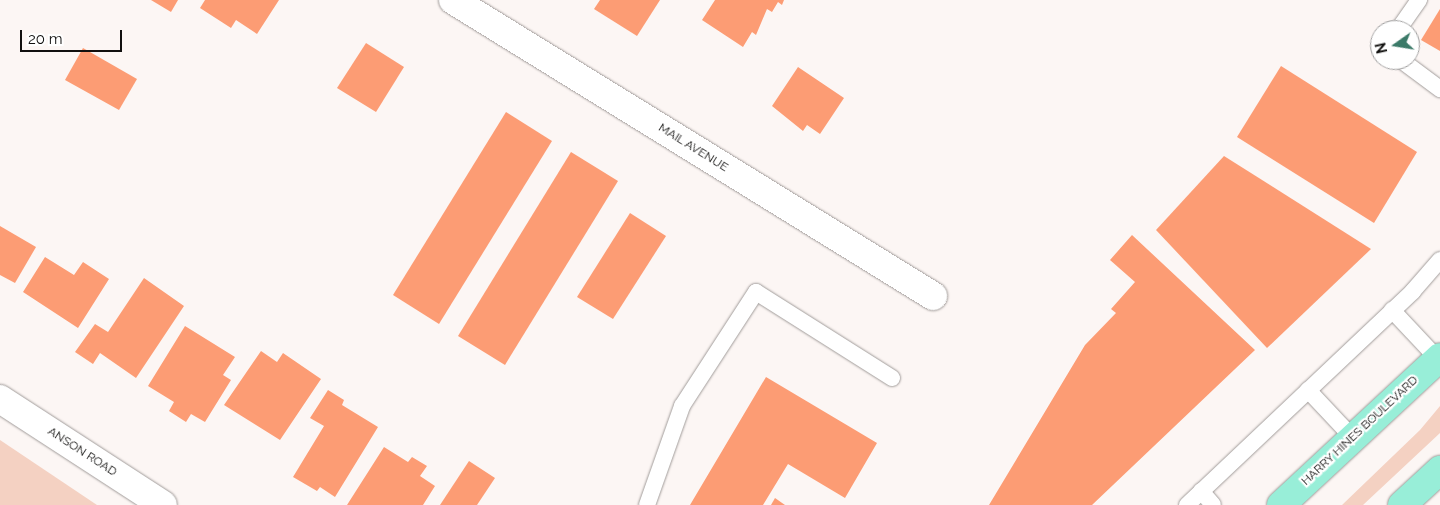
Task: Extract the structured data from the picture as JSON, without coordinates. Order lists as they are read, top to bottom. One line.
{"streets":{"main road":["HARRY HINES BOULEVARD"],"street":["MAIL AVENUE","ANSON ROAD"]},"scale_bar":"20 m","north":"left"}
